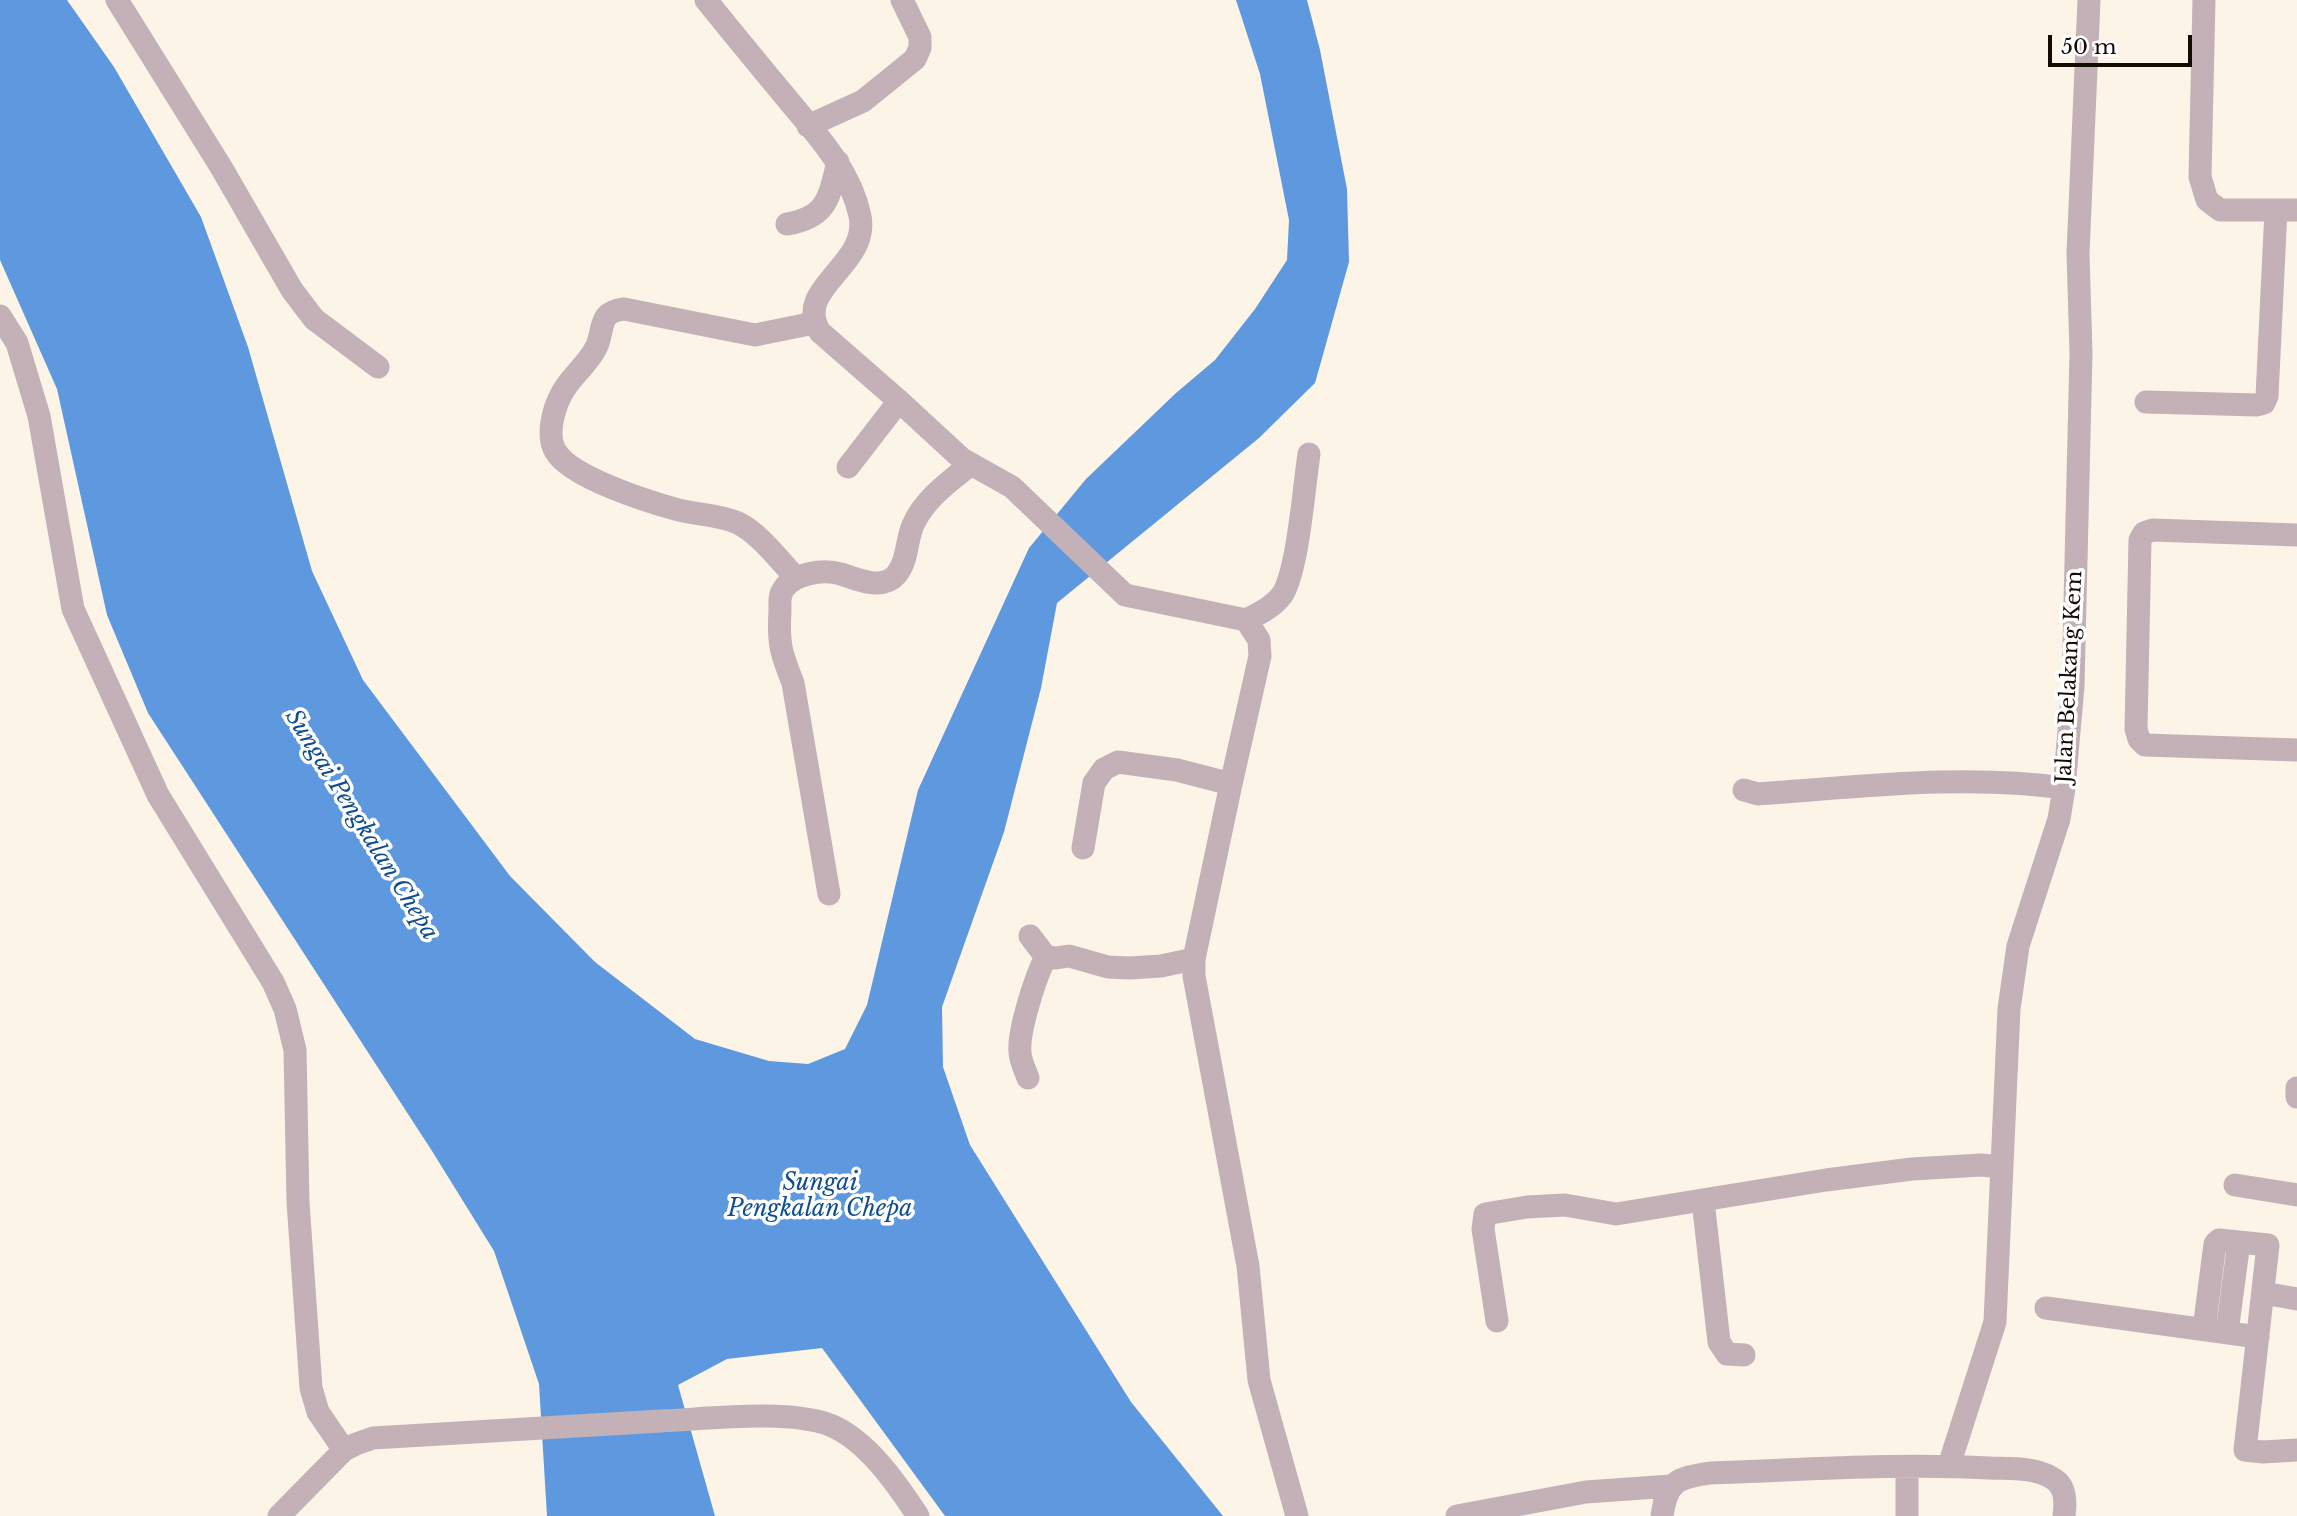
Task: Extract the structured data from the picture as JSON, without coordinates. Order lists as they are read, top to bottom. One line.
{"streets":{"street":["Jalan Belakang Kem"]},"water":["Sungai Pengkalan Chepa"],"scale_bar":"50 m"}
